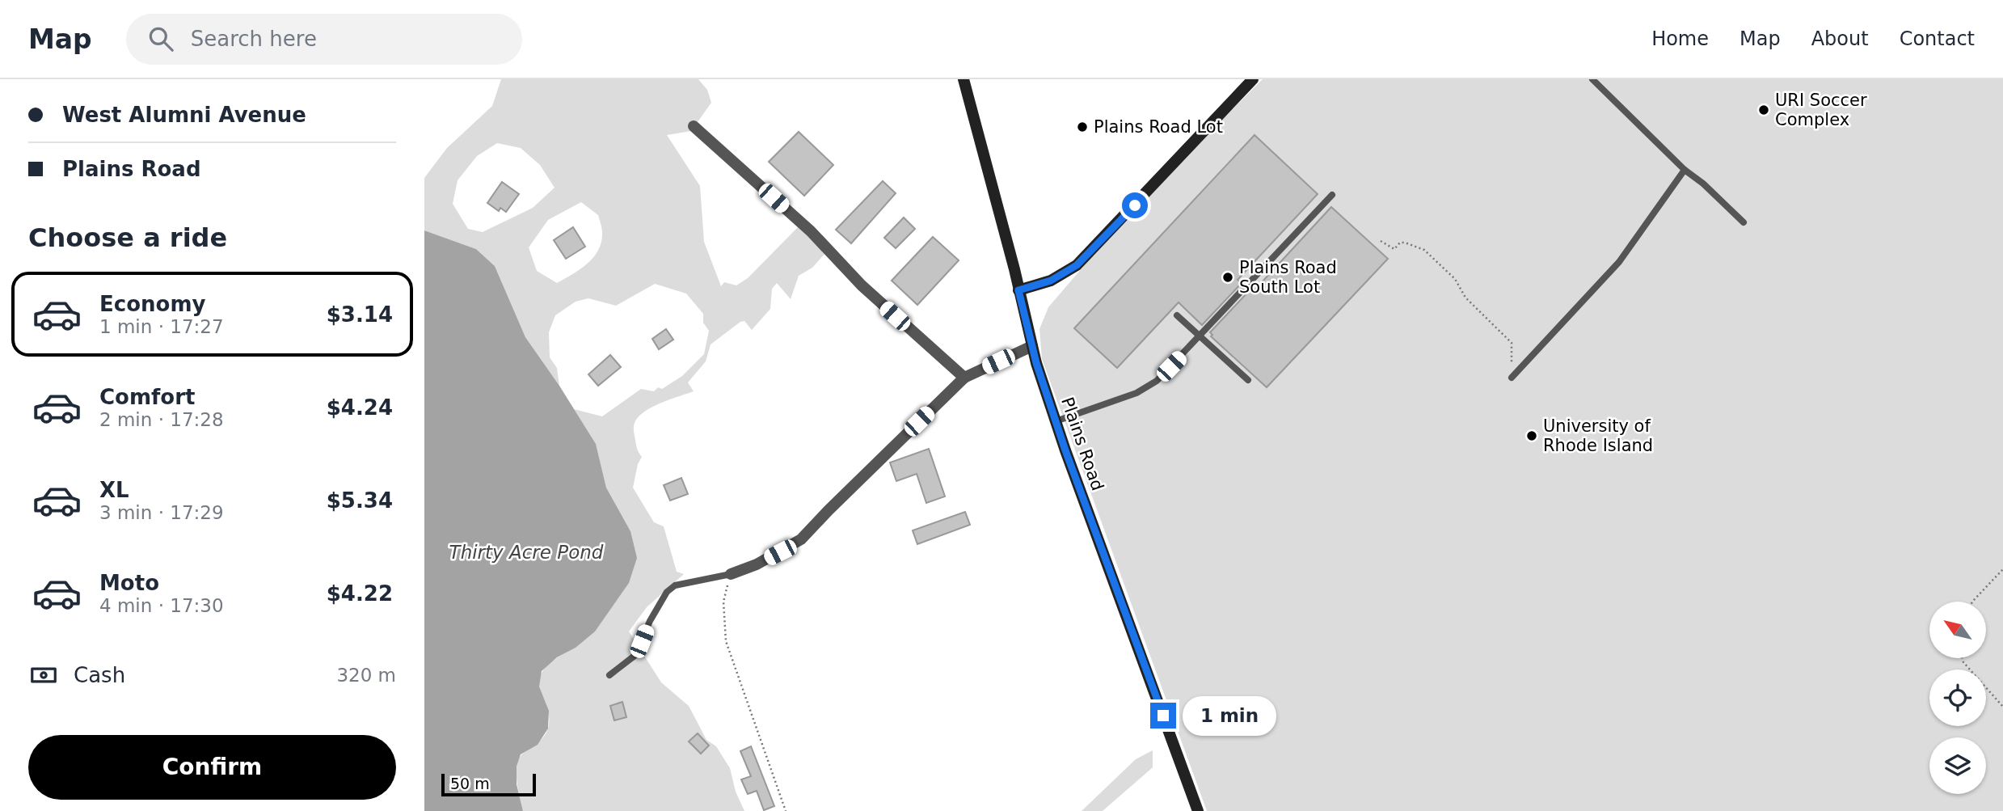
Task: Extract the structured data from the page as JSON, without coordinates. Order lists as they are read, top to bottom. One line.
{"streets":{"street":["Plains Road"]},"water":["Thirty Acre Pond"],"places":["URI Soccer Complex","Plains Road Lot","Plains Road South Lot","University of Rhode Island"],"scale_bar":"50 m","north":"top left","page":{"header":"Map","search":"Search here","nav":["Home","Map","About","Contact"],"banner":["West Alumni Avenue","Plains Road"],"heading":"Choose a ride","list":[{"name":"Economy","note":"1 min · 17:27","value":"$3.14"},{"name":"Comfort","note":"2 min · 17:28","value":"$4.24"},{"name":"XL","note":"3 min · 17:29","value":"$5.34"},{"name":"Moto","note":"4 min · 17:30","value":"$4.22"}],"pay":["Cash","320 m"],"bubble":"1 min","buttons":"Confirm","scale":"50 m"}}
